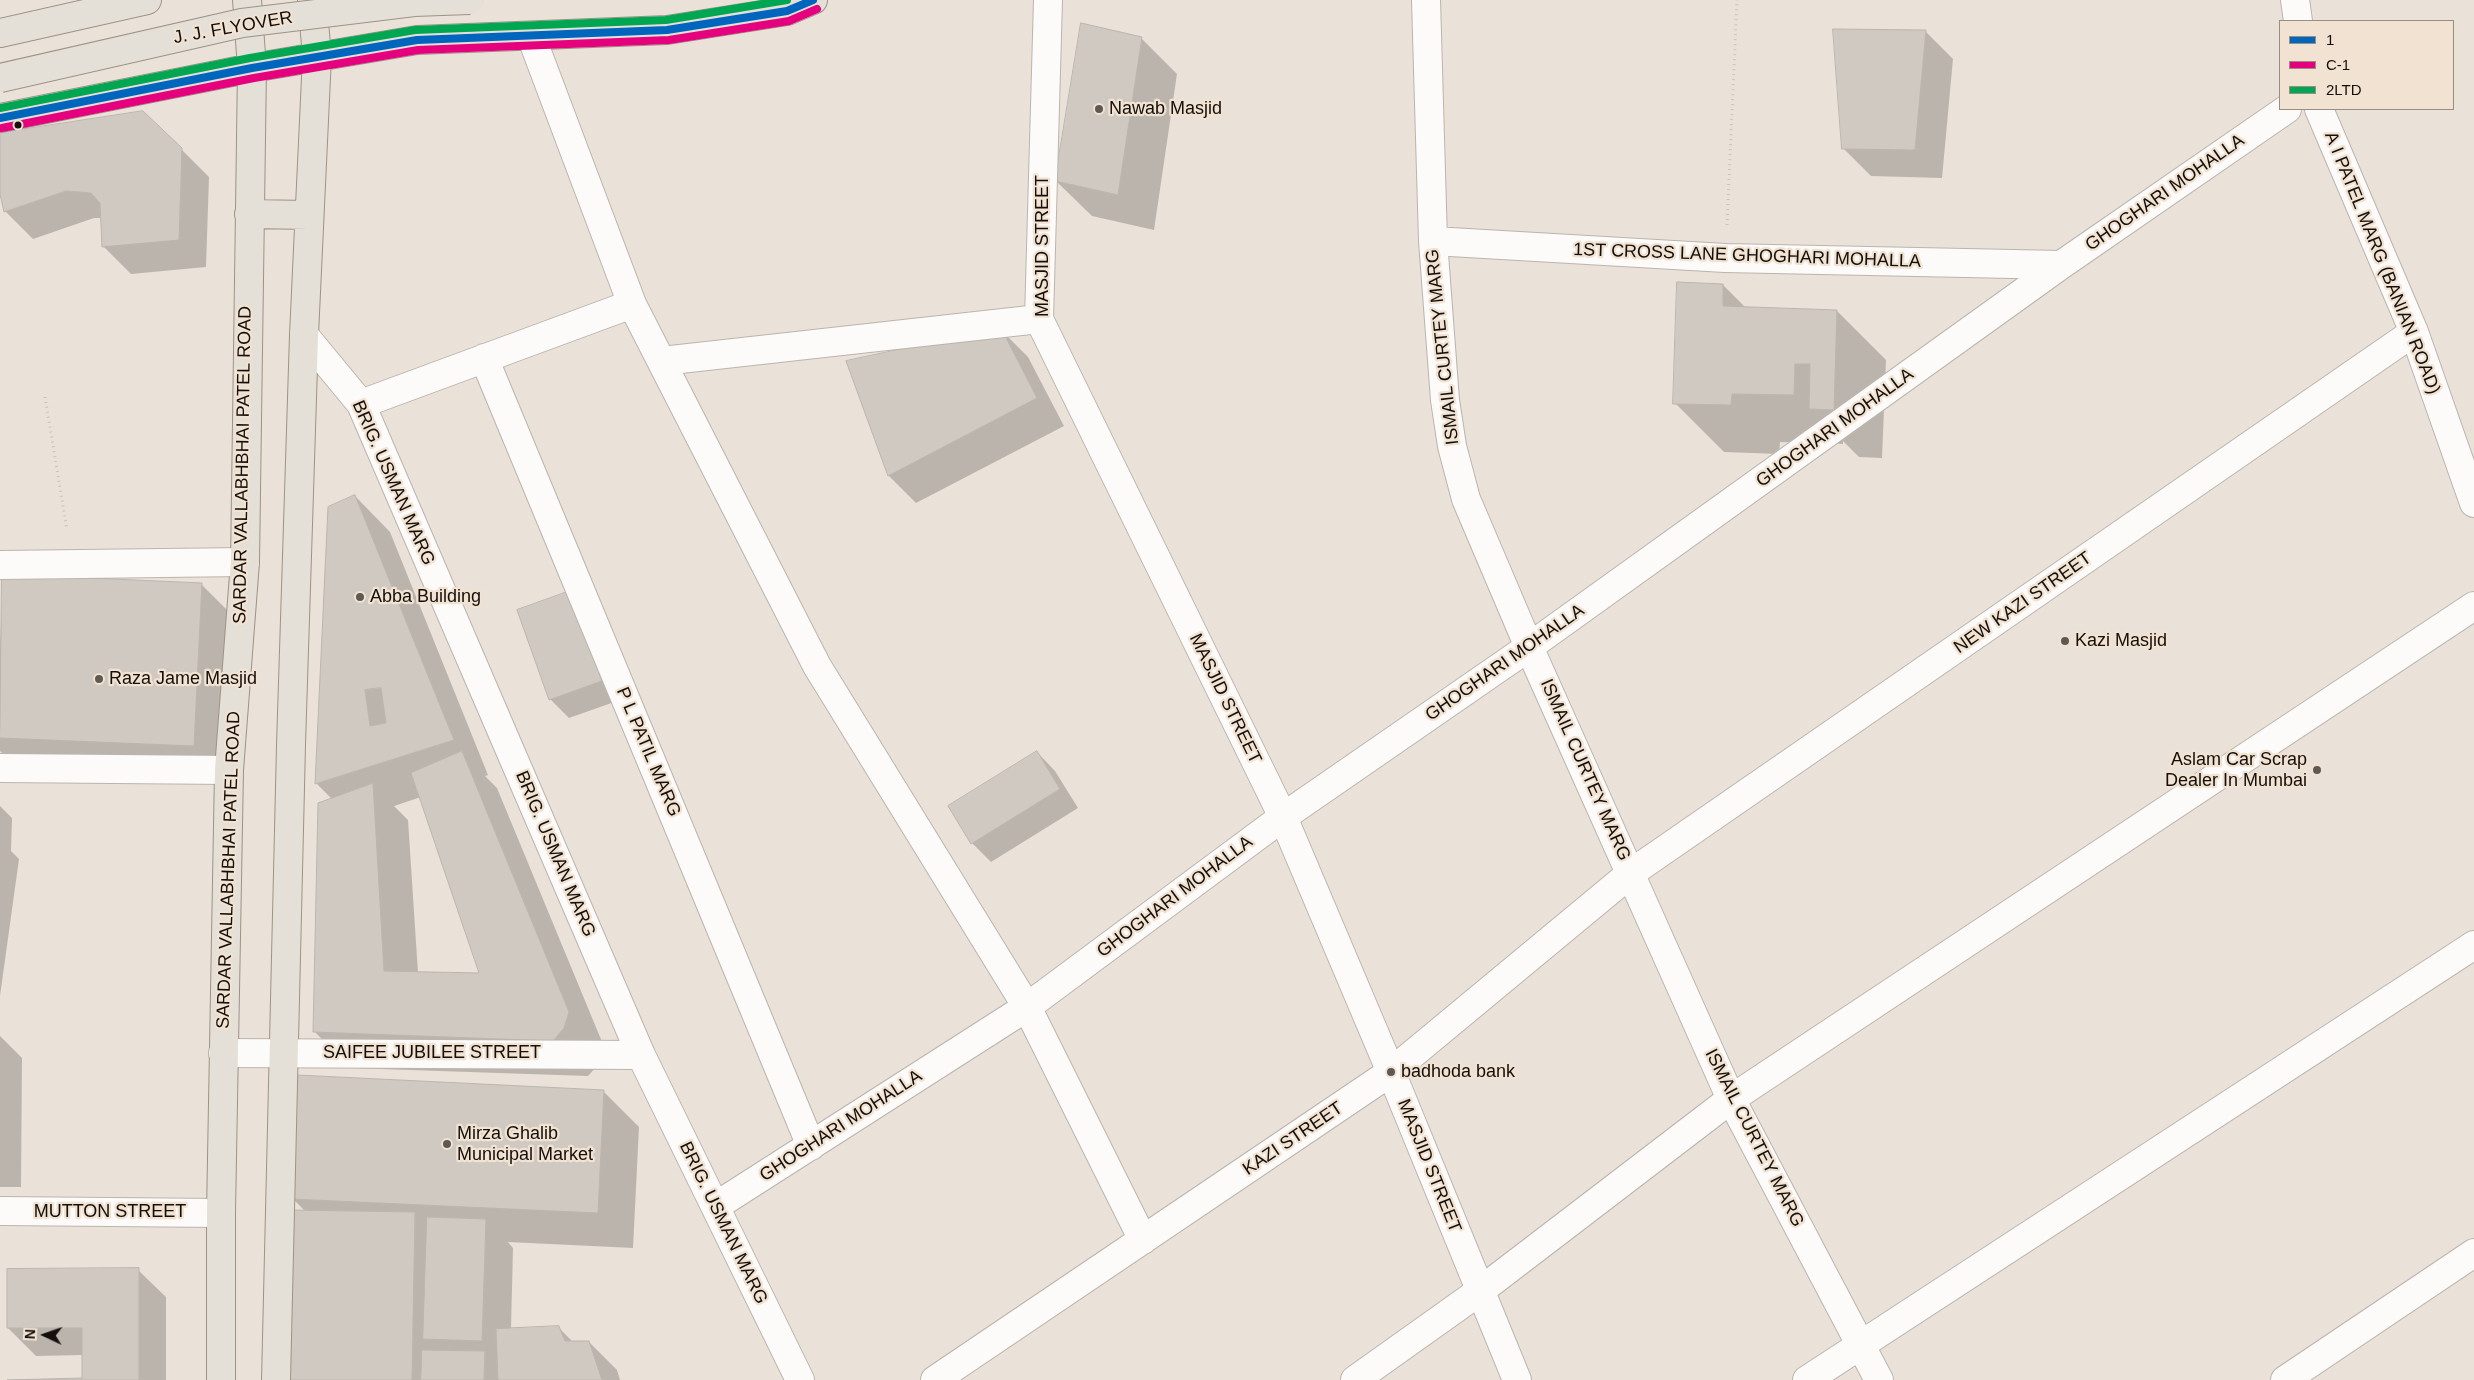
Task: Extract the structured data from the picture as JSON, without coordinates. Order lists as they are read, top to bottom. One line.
{"streets":{"main road":["J. J. FLYOVER","SARDAR VALLABHBHAI PATEL ROAD"],"street":["GHOGHARI MOHALLA","MASJID STREET","1ST CROSS LANE GHOGHARI MOHALLA","A I PATEL MARG (BANIAN ROAD)","ISMAIL CURTEY MARG","BRIG. USMAN MARG","NEW KAZI STREET","P L PATIL MARG","SAIFEE JUBILEE STREET","KAZI STREET","MUTTON STREET"]},"crossings":[["GHOGHARI MOHALLA","MASJID STREET"],["GHOGHARI MOHALLA","1ST CROSS LANE GHOGHARI MOHALLA"],["GHOGHARI MOHALLA","ISMAIL CURTEY MARG"],["GHOGHARI MOHALLA","BRIG. USMAN MARG"],["GHOGHARI MOHALLA","P L PATIL MARG"],["MASJID STREET","KAZI STREET"],["1ST CROSS LANE GHOGHARI MOHALLA","ISMAIL CURTEY MARG"],["A I PATEL MARG (BANIAN ROAD)","NEW KAZI STREET"],["ISMAIL CURTEY MARG","NEW KAZI STREET"],["ISMAIL CURTEY MARG","KAZI STREET"],["SARDAR VALLABHBHAI PATEL ROAD","SAIFEE JUBILEE STREET"],["SARDAR VALLABHBHAI PATEL ROAD","MUTTON STREET"],["BRIG. USMAN MARG","SAIFEE JUBILEE STREET"],["NEW KAZI STREET","KAZI STREET"]],"places":["Nawab Masjid","Abba Building","Kazi Masjid","Raza Jame Masjid","Aslam Car Scrap Dealer In Mumbai","badhoda bank","Mirza Ghalib Municipal Market"],"lines":["transit line 1","transit line 2LTD","transit line C-1"],"legend":["1","C-1","2LTD"],"north":"left"}
